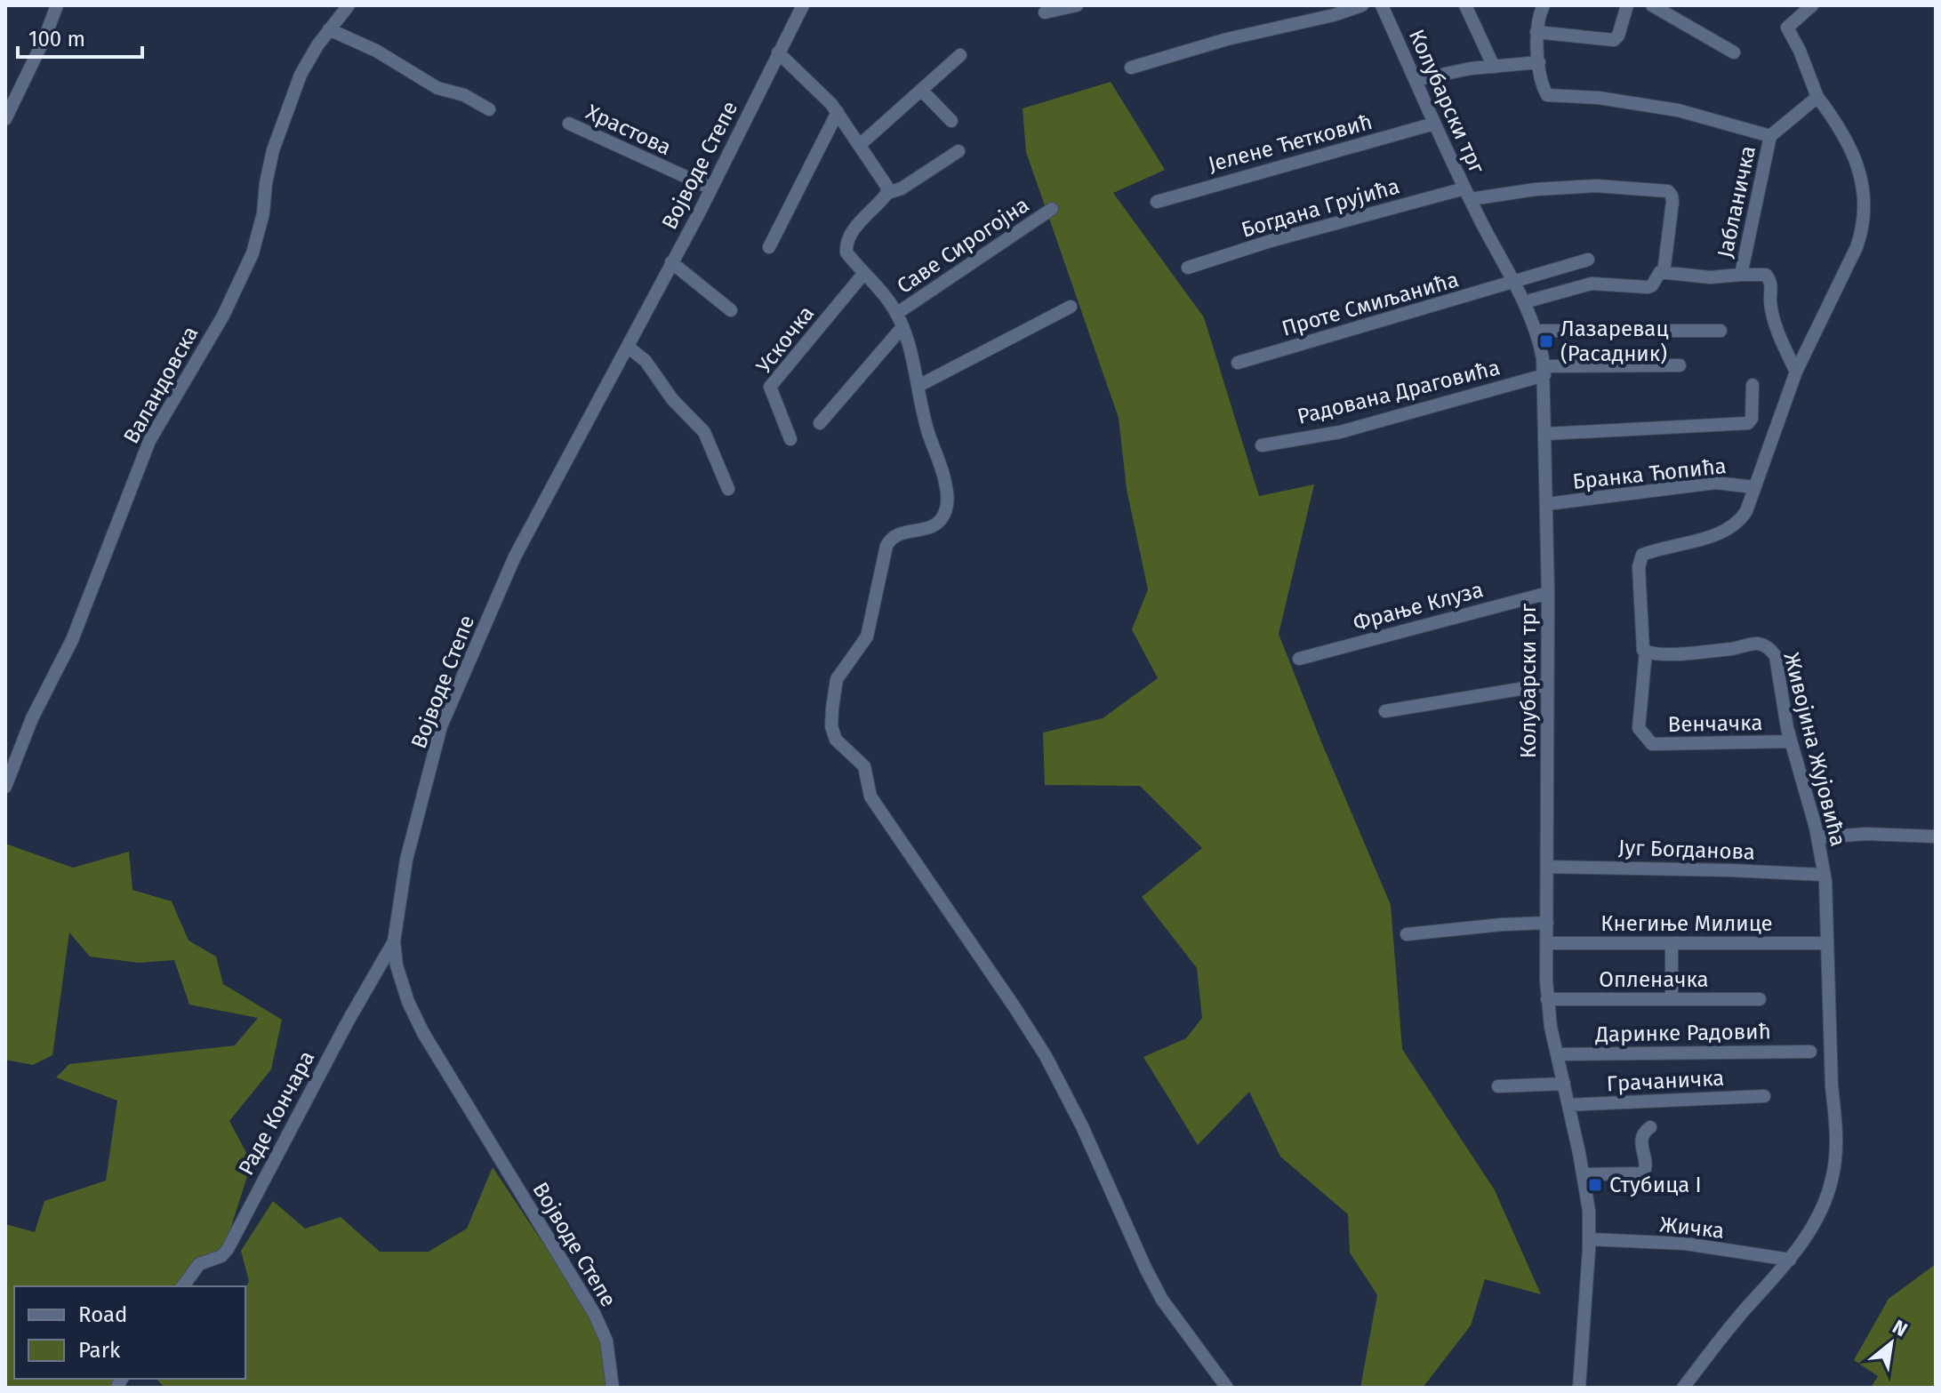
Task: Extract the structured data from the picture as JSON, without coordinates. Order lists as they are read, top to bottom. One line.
{"streets":{"street":["Колубарски трг","Храстова","Јелене Ћетковић","Војводе Степе","Јабланичка","Богдана Грујића","Саве Сирогојна","Проте Смиљанића","Ускочка","Валандовска","Радована Драговића","Бранка Ћопића","Фрање Клуза","Венчачка","Живојина Жујовића","Југ Богданова","Кнегиње Милице","Опленачка","Даринке Радовић","Грачаничка","Раде Кончара","Жичка"]},"crossings":[["Колубарски трг","Јелене Ћетковић"],["Колубарски трг","Богдана Грујића"],["Колубарски трг","Проте Смиљанића"],["Колубарски трг","Радована Драговића"],["Колубарски трг","Бранка Ћопића"],["Колубарски трг","Фрање Клуза"],["Колубарски трг","Југ Богданова"],["Колубарски трг","Кнегиње Милице"],["Колубарски трг","Опленачка"],["Колубарски трг","Даринке Радовић"],["Колубарски трг","Грачаничка"],["Колубарски трг","Жичка"],["Храстова","Војводе Степе"],["Војводе Степе","Раде Кончара"],["Венчачка","Живојина Жујовића"],["Живојина Жујовића","Југ Богданова"],["Живојина Жујовића","Кнегиње Милице"],["Живојина Жујовића","Жичка"]],"places":{"transit":["Лазаревац (Расадник)","Стубица I"]},"legend":["Road","Park"],"scale_bar":"100 m","north":"top right"}
